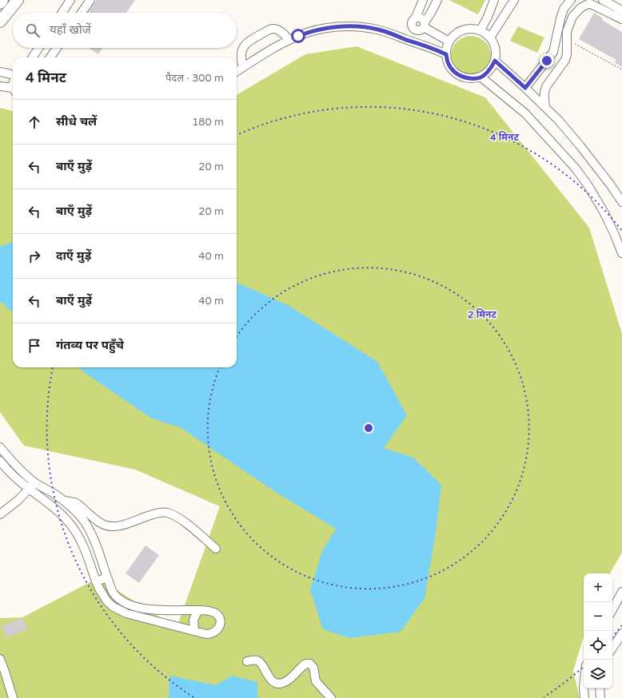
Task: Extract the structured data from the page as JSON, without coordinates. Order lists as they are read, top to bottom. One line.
{"page":{"search":"यहाँ खोजें","heading":["4 मिनट","पैदल · 300 m"],"list":[["सीधे चलें","180 m"],["बाएँ मुड़ें","20 m"],["बाएँ मुड़ें","20 m"],["दाएँ मुड़ें","40 m"],["बाएँ मुड़ें","40 m"],"गंतव्य पर पहुँचे"],"map_buttons":["+","−"]},"rings":["4 मिनट","2 मिनट"]}
